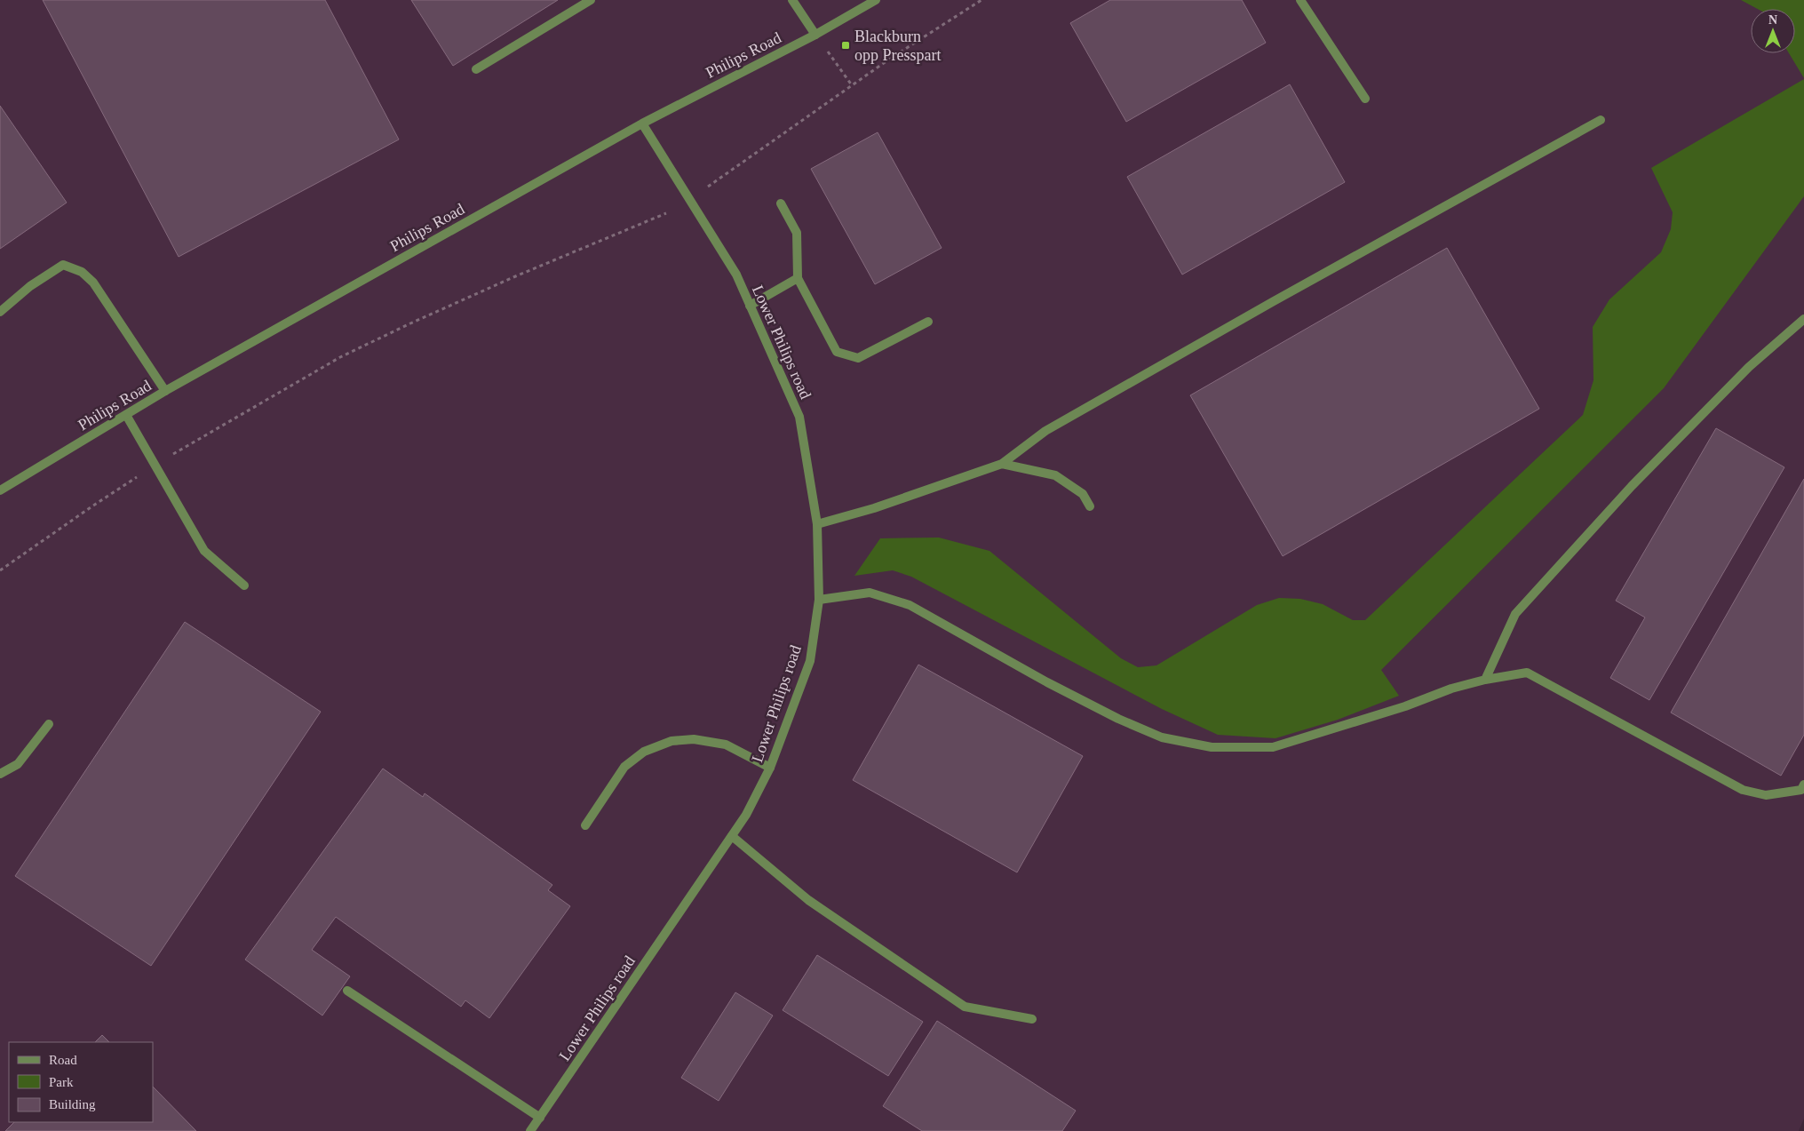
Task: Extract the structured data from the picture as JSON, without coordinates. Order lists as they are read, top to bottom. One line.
{"streets":{"street":["Philips Road","Lower Philips road"]},"crossings":[["Philips Road","Lower Philips road"]],"places":{"transit":["Blackburn opp Presspart"]},"legend":["Road","Park","Building"],"north":"top"}
